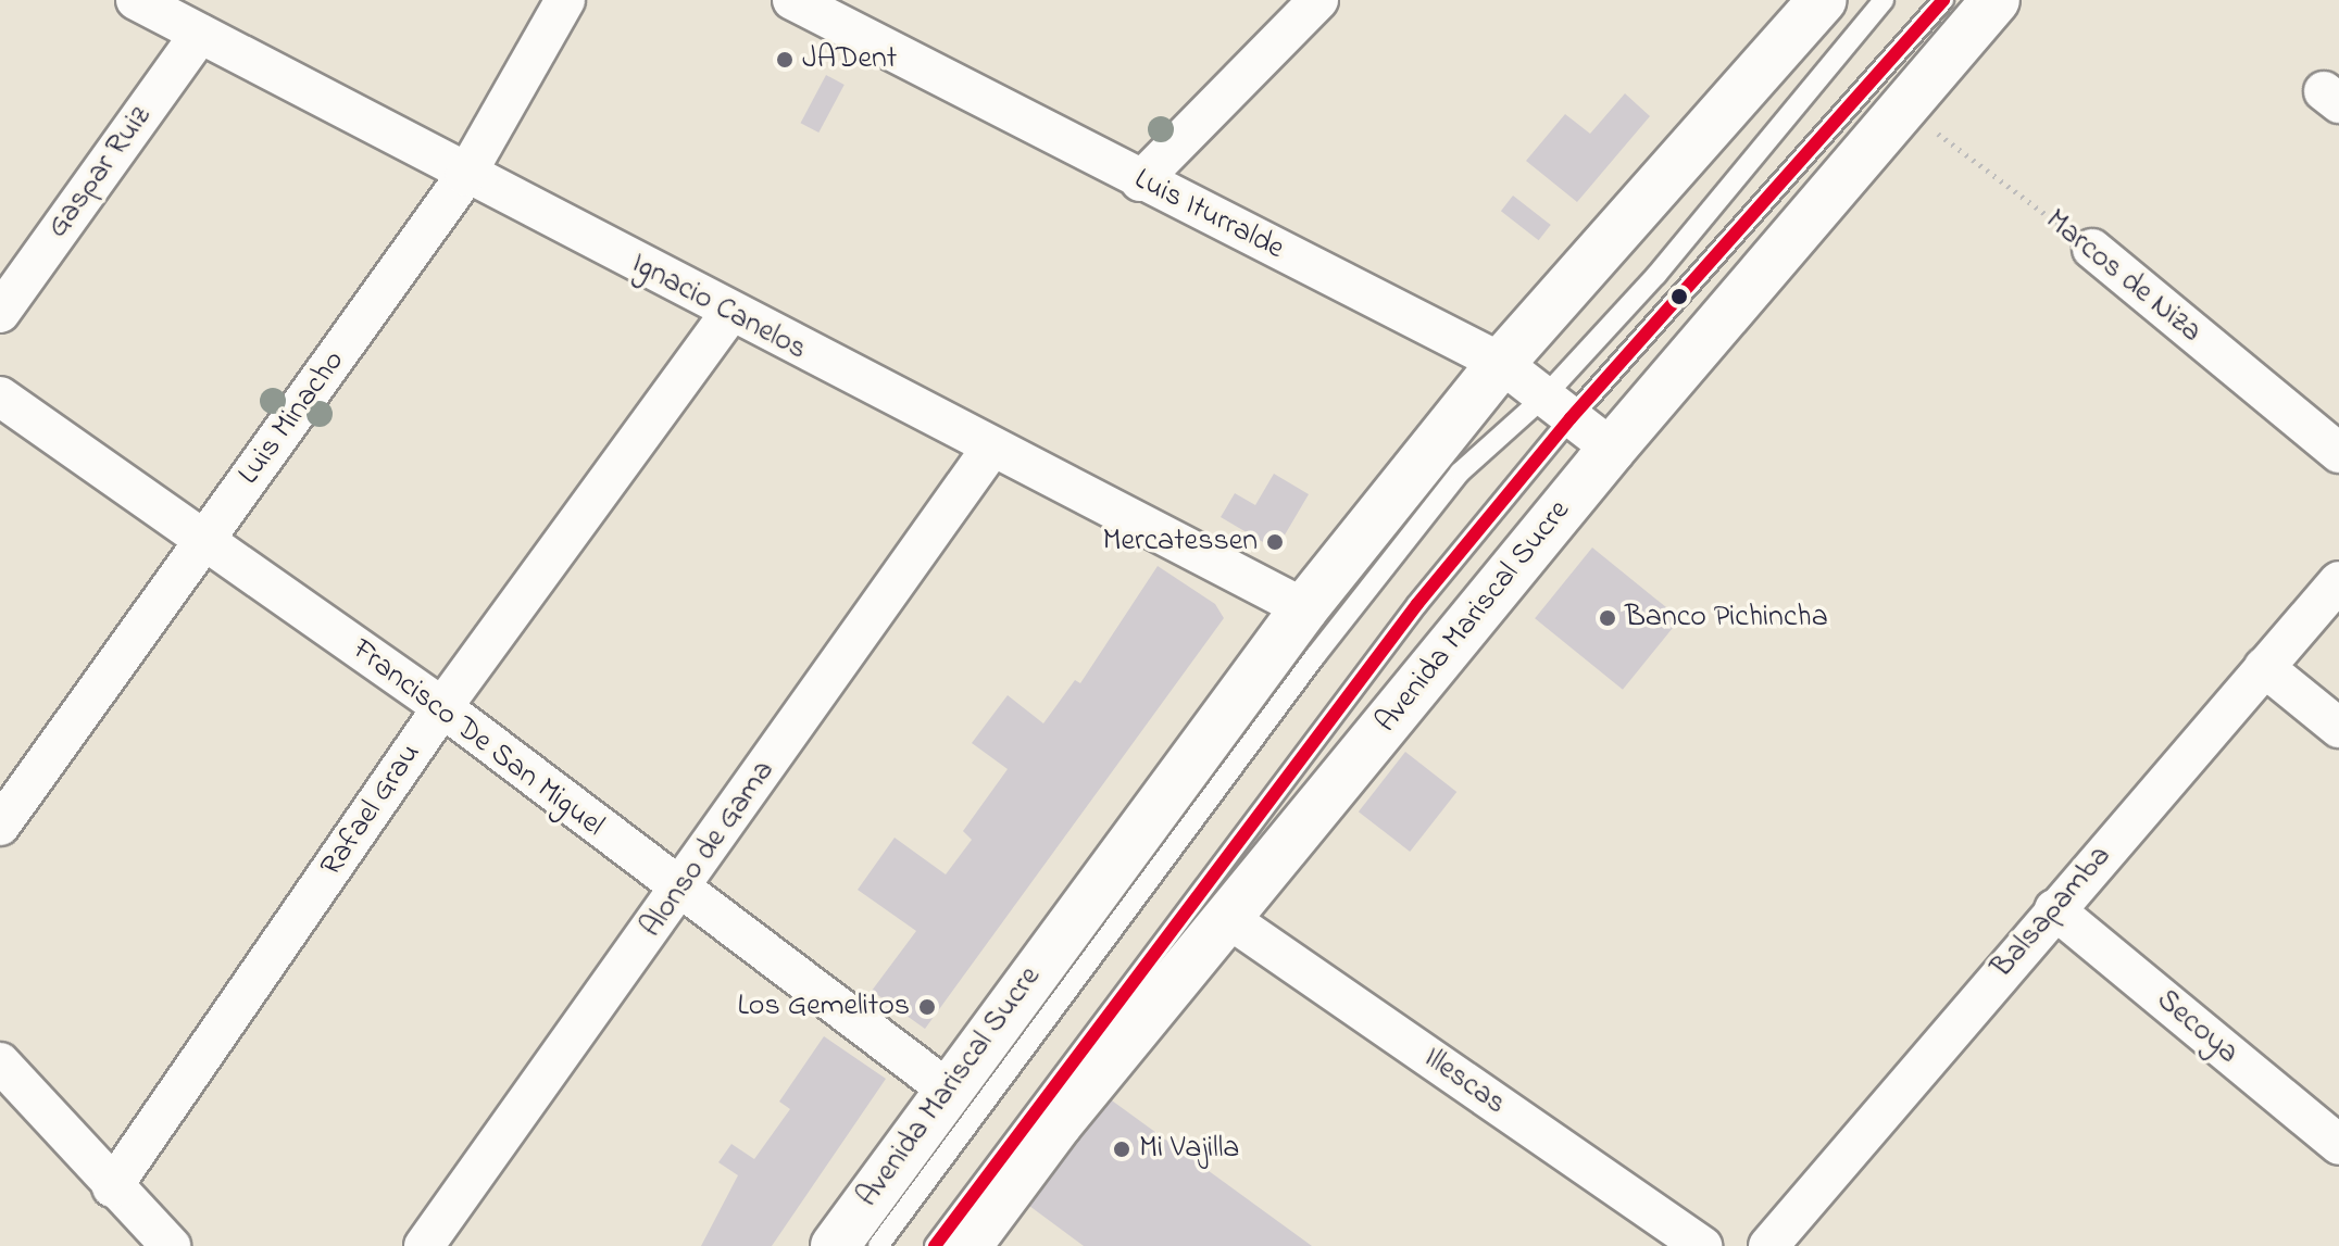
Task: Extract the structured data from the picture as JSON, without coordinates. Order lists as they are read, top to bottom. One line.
{"streets":{"main road":["Avenida Mariscal Sucre"],"street":["Gaspar Ruiz","Luis Iturralde","Marcos de Niza","Ignacio Canelos","Luis Minacho","Francisco De San Miguel","Rafael Grau","Alonso de Gama","Balsapamba","Secoya","Illescas"]},"crossings":[["Gaspar Ruiz","Ignacio Canelos"],["Luis Iturralde","Avenida Mariscal Sucre"],["Marcos de Niza","Avenida Mariscal Sucre"],["Ignacio Canelos","Luis Minacho"],["Ignacio Canelos","Avenida Mariscal Sucre"],["Ignacio Canelos","Rafael Grau"],["Ignacio Canelos","Alonso de Gama"],["Luis Minacho","Francisco De San Miguel"],["Avenida Mariscal Sucre","Francisco De San Miguel"],["Avenida Mariscal Sucre","Illescas"],["Francisco De San Miguel","Rafael Grau"],["Francisco De San Miguel","Alonso de Gama"],["Balsapamba","Secoya"]],"places":["JADent","Mercatessen","Banco Pichincha","Los Gemelitos","Mi Vajilla"]}
